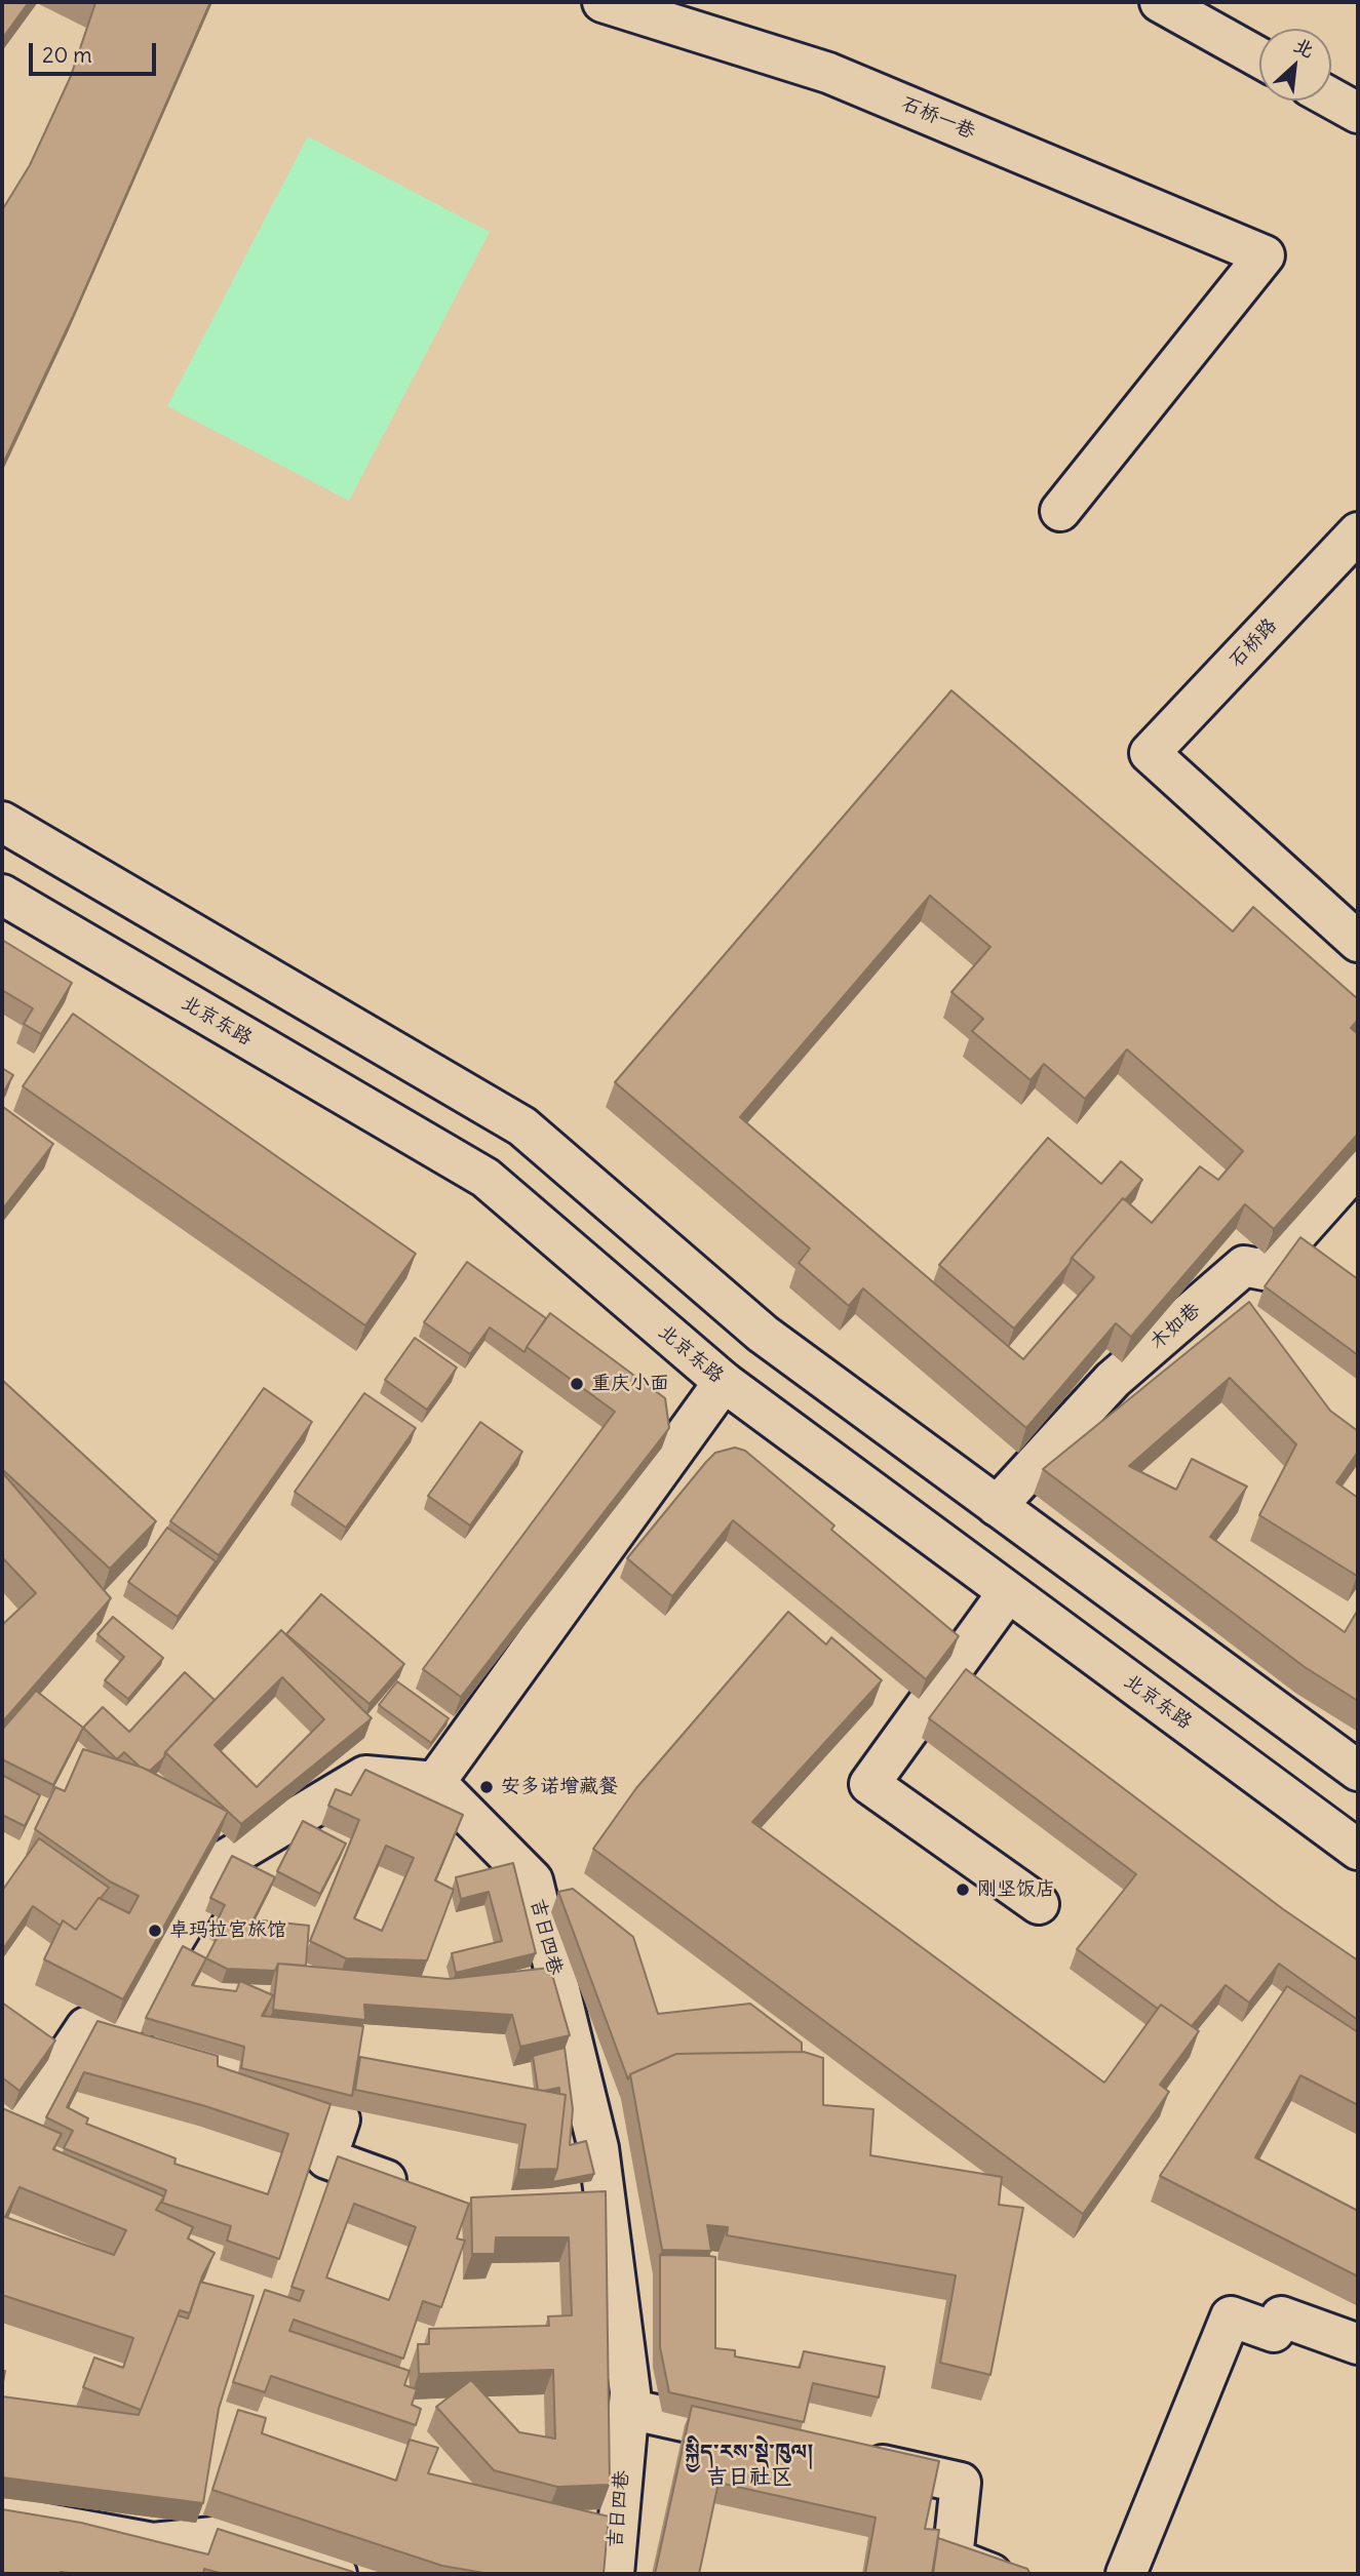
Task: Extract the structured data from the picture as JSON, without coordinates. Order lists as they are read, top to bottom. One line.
{"streets":{"street":["石桥一巷","石桥路","北京东路","木如巷","吉日四巷"]},"districts":["སྐྱིད་རས་སྡེ་ཁུལ། 吉日社区"],"places":["重庆小面","安多诺增藏餐","刚坚饭店","卓玛拉宫旅馆"],"scale_bar":"20 m","north":"top right"}
